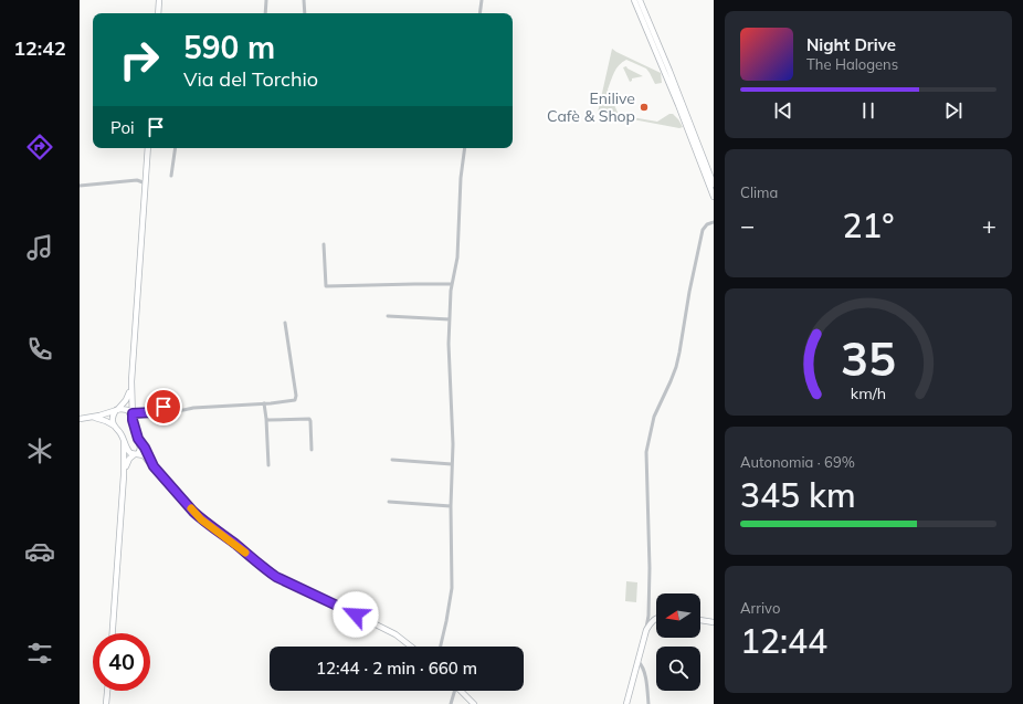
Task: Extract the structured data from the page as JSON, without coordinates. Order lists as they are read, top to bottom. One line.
{"places":["Enilive Cafè & Shop"],"north":"left","page":{"tabs":"12:42","turn":["590 m","Via del Torchio"],"song":["Night Drive","The Halogens"],"then":"Poi","tile":["Clima",["Autonomia · 69%","345 km"],["Arrivo","12:44"]],"heat":["−","21°","+"],"limit":"40","trip":"12:44 · 2 min · 660 m","gauge":["35","km/h"]}}
